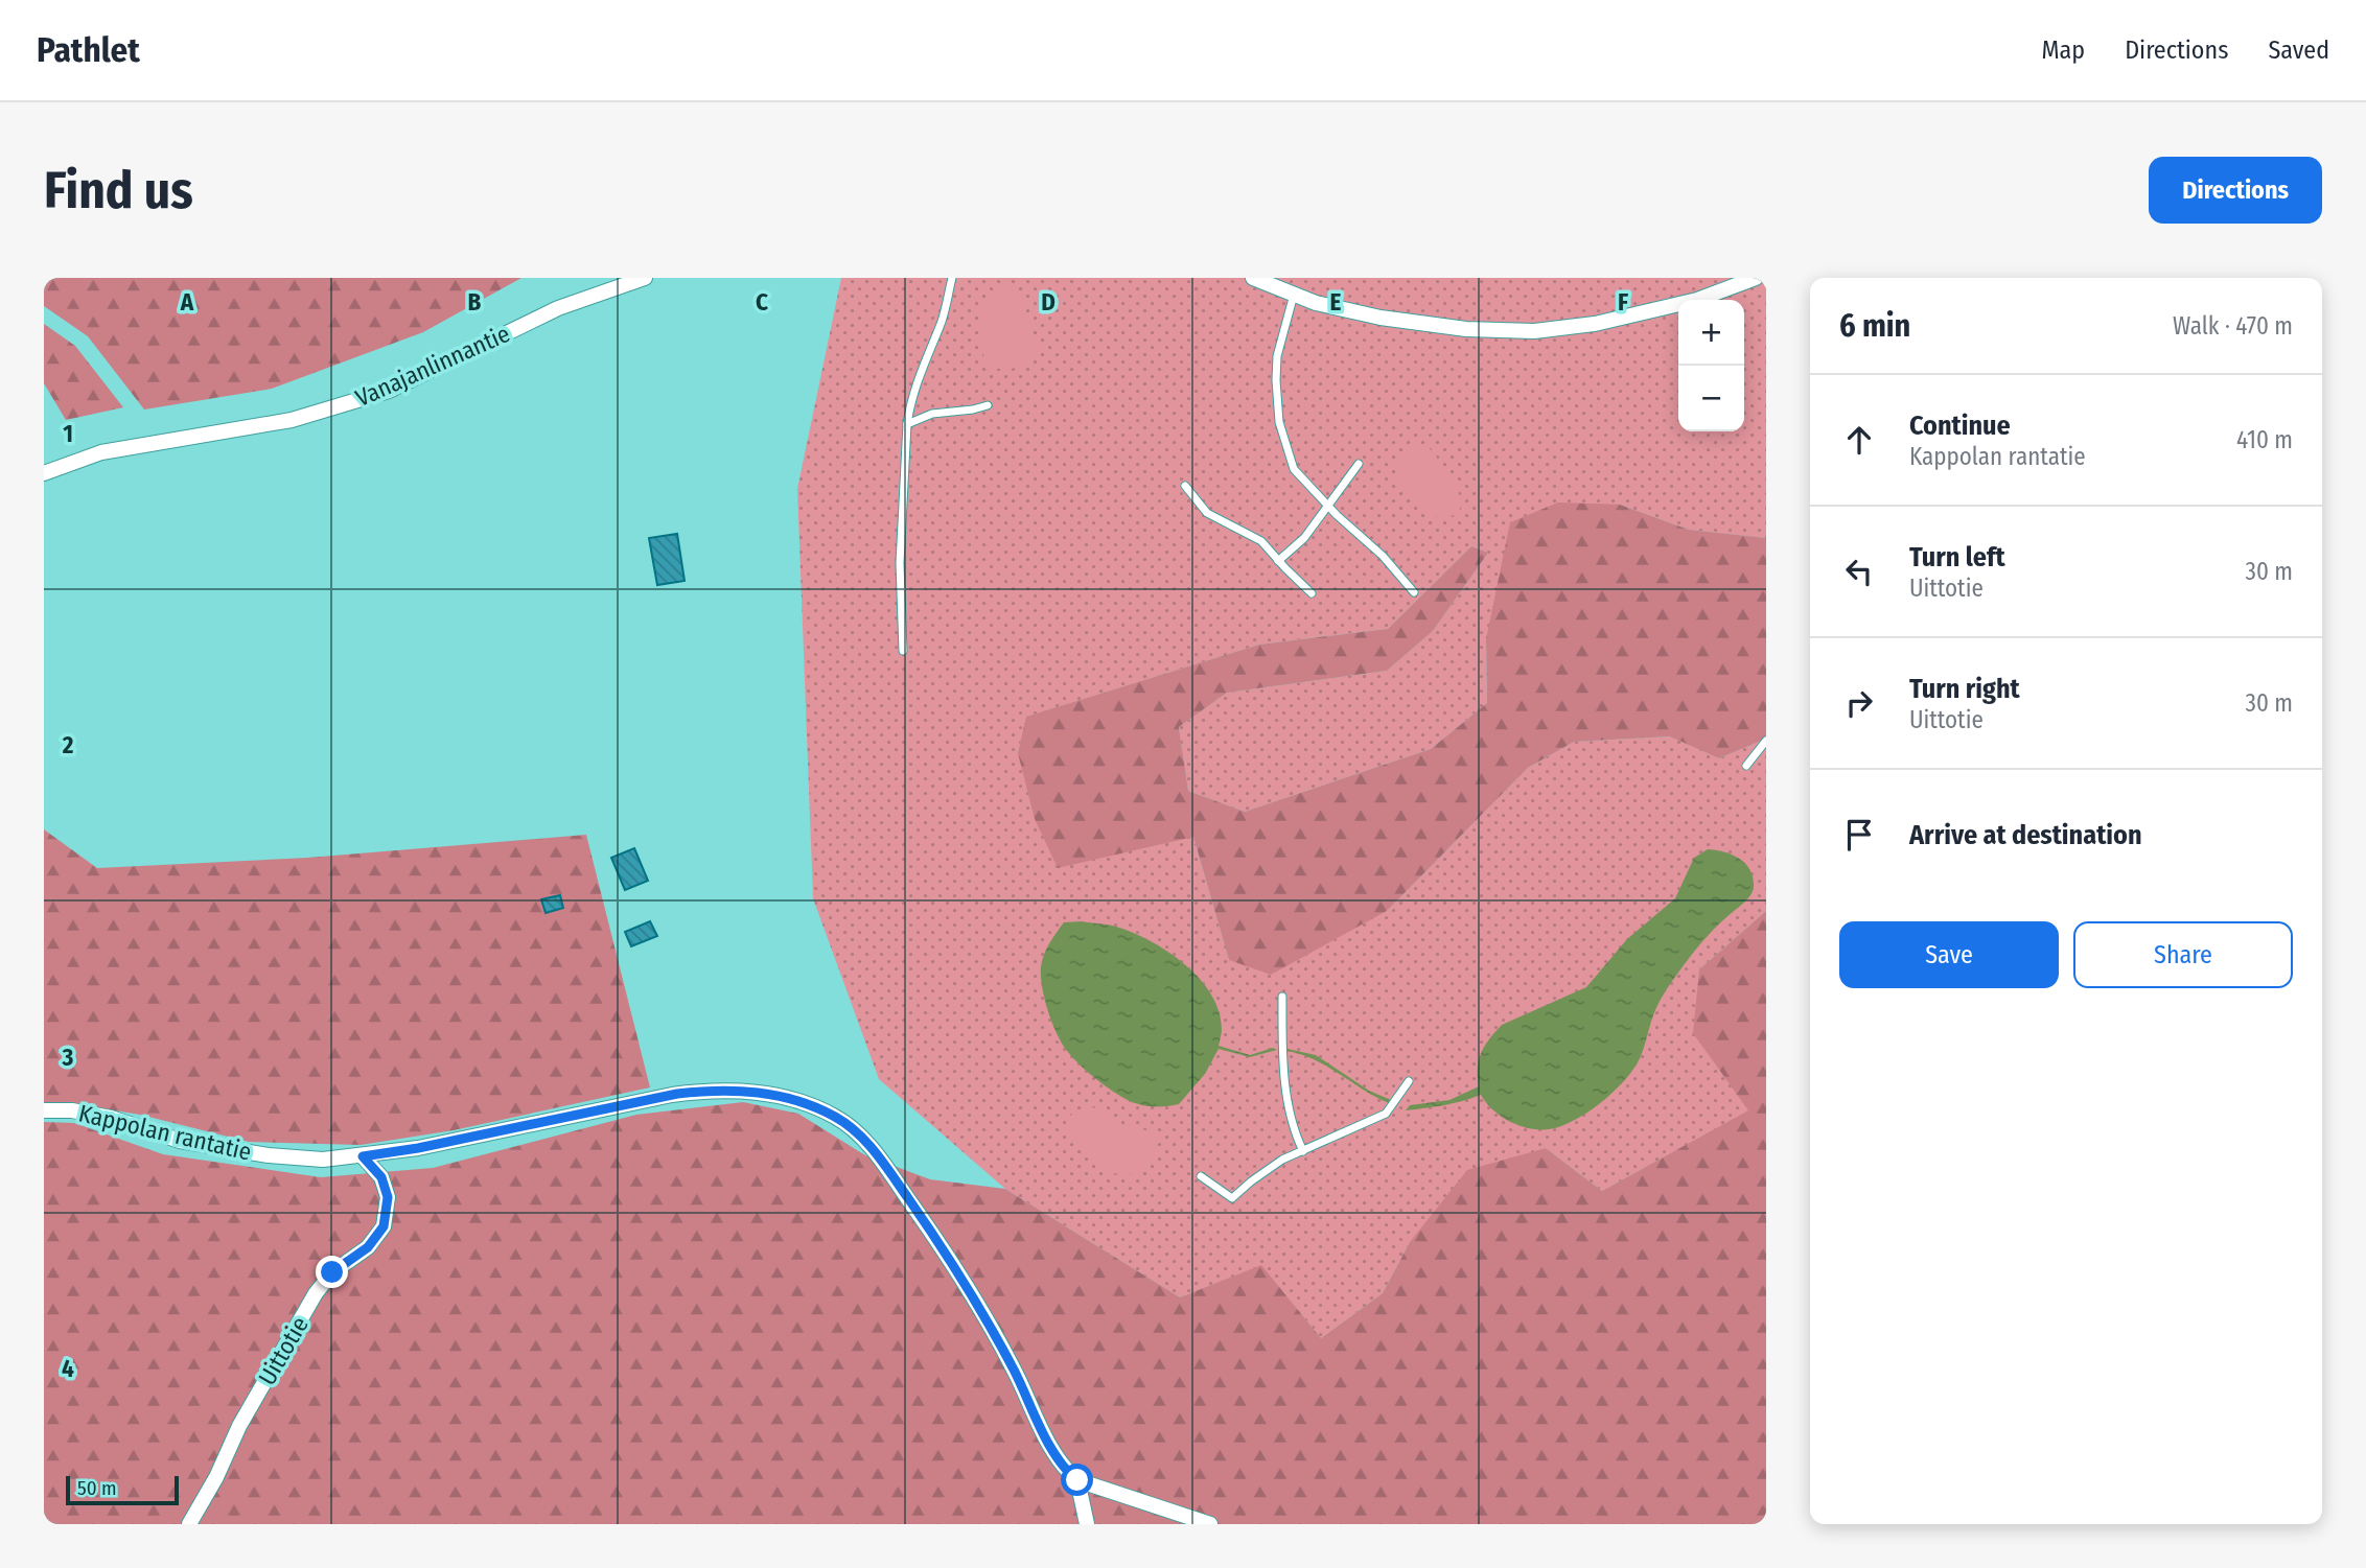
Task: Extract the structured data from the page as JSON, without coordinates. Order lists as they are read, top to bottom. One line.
{"streets":{"street":["Vanajanlinnantie","Kappolan rantatie","Uittotie"]},"crossings":[["Kappolan rantatie","Uittotie"]],"scale_bar":"50 m","page":{"header":"Pathlet","nav":["Map","Directions","Saved"],"buttons":["Directions",["Save","Share"]],"title":"Find us","heading":["6 min","Walk · 470 m"],"map_buttons":["+","−"],"list":[["Continue","Kappolan rantatie","410 m"],["Turn left","Uittotie","30 m"],["Turn right","Uittotie","30 m"],"Arrive at destination"],"scale":"50 m"},"grid":{"columns":["A","B","C","D","E","F"],"rows":["1","2","3","4"]}}
